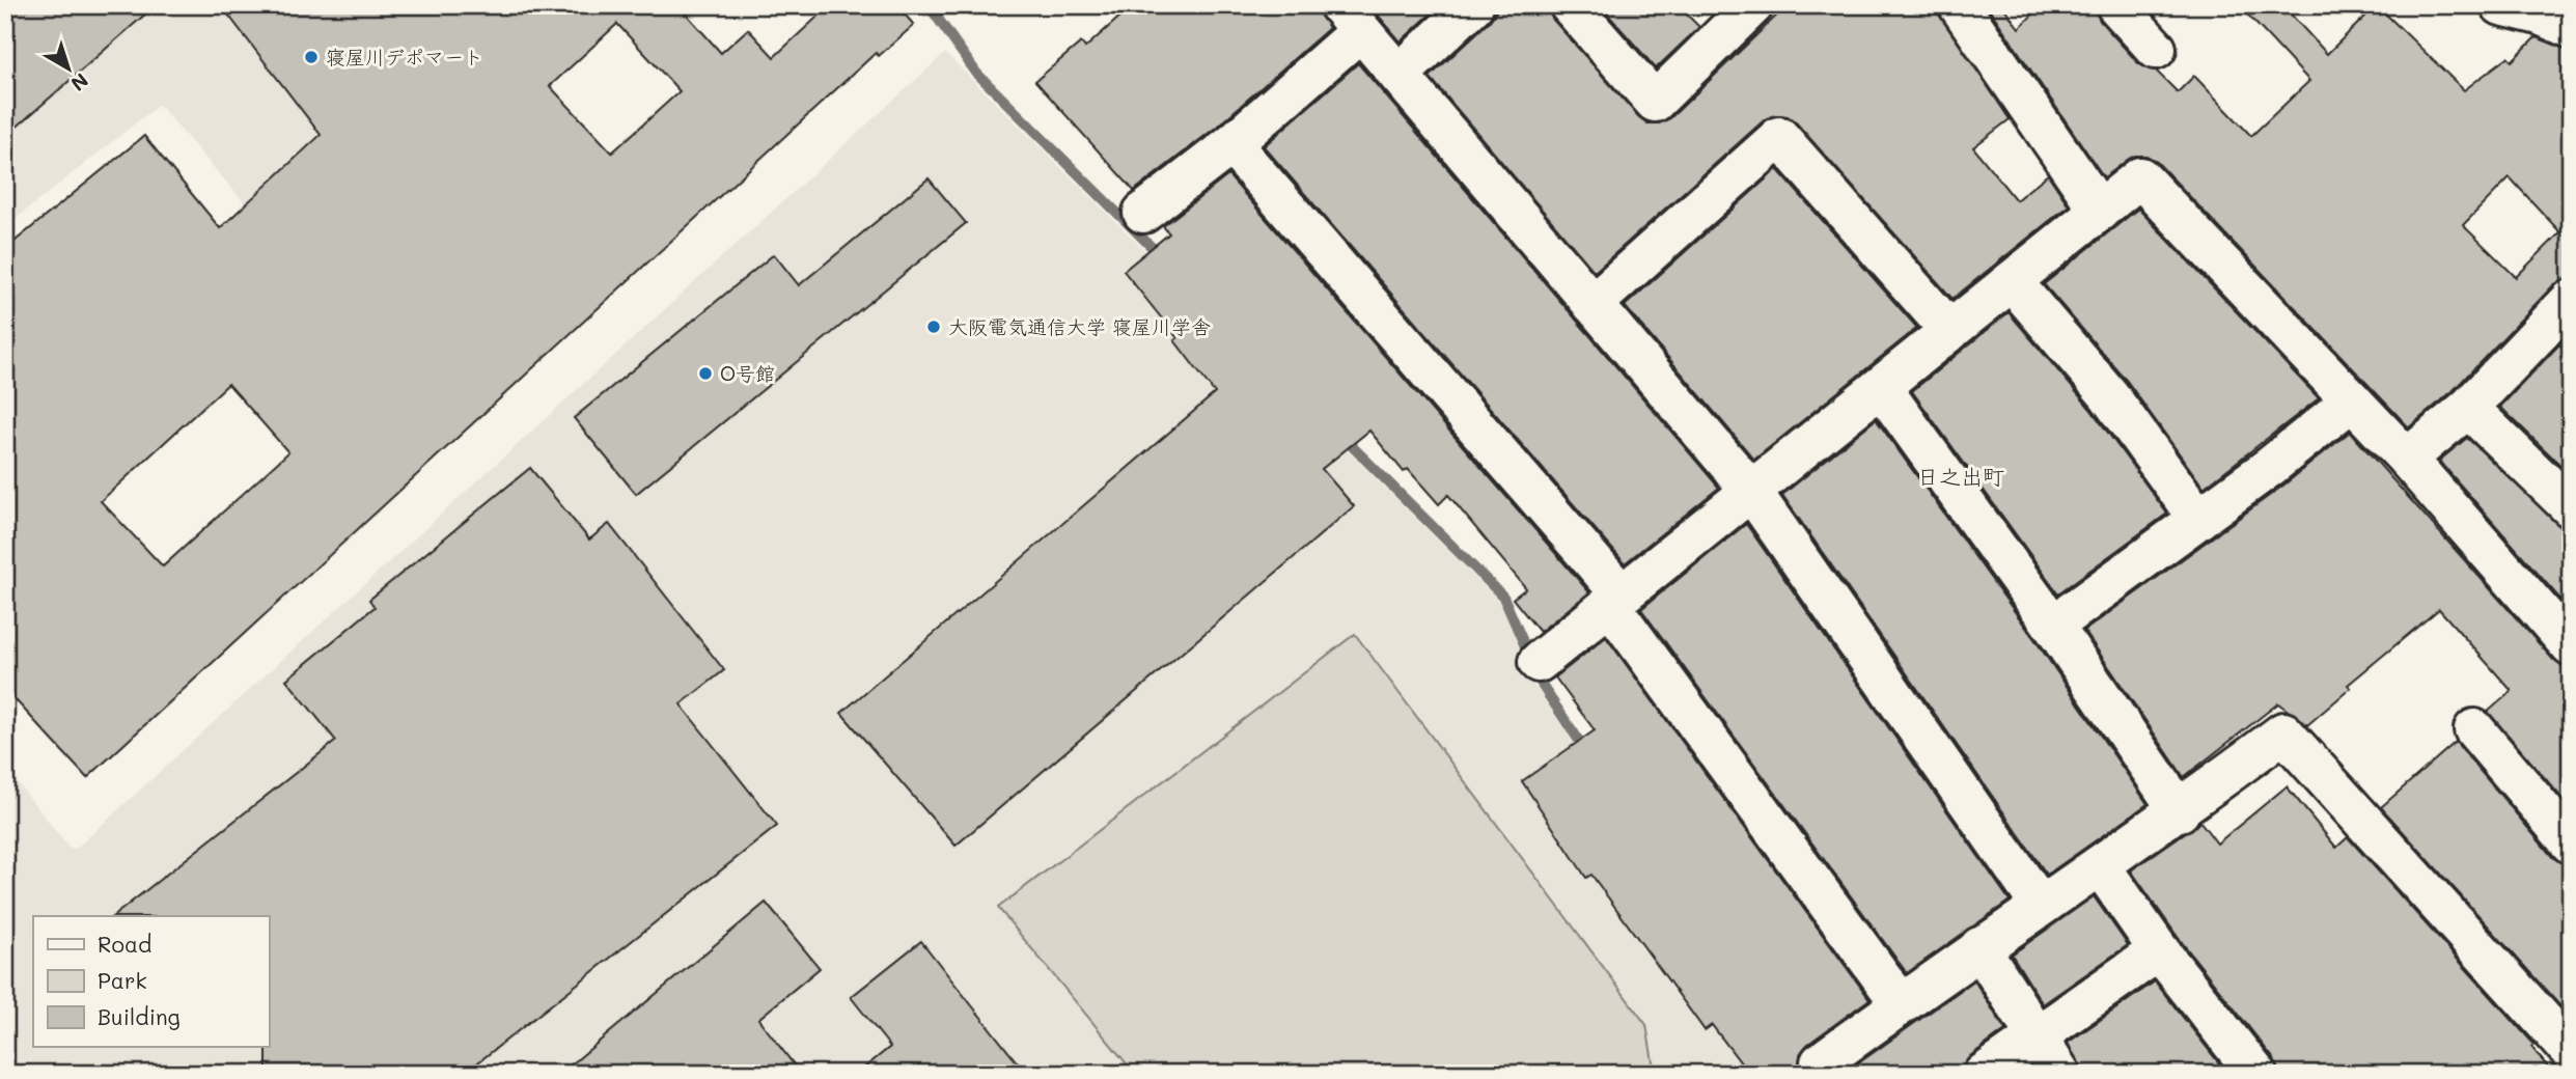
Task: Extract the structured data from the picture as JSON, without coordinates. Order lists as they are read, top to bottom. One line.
{"districts":["日之出町"],"places":["寝屋川デポマート","大阪電気通信大学 寝屋川学舎","O号館"],"legend":["Road","Park","Building"],"north":"bottom right"}
